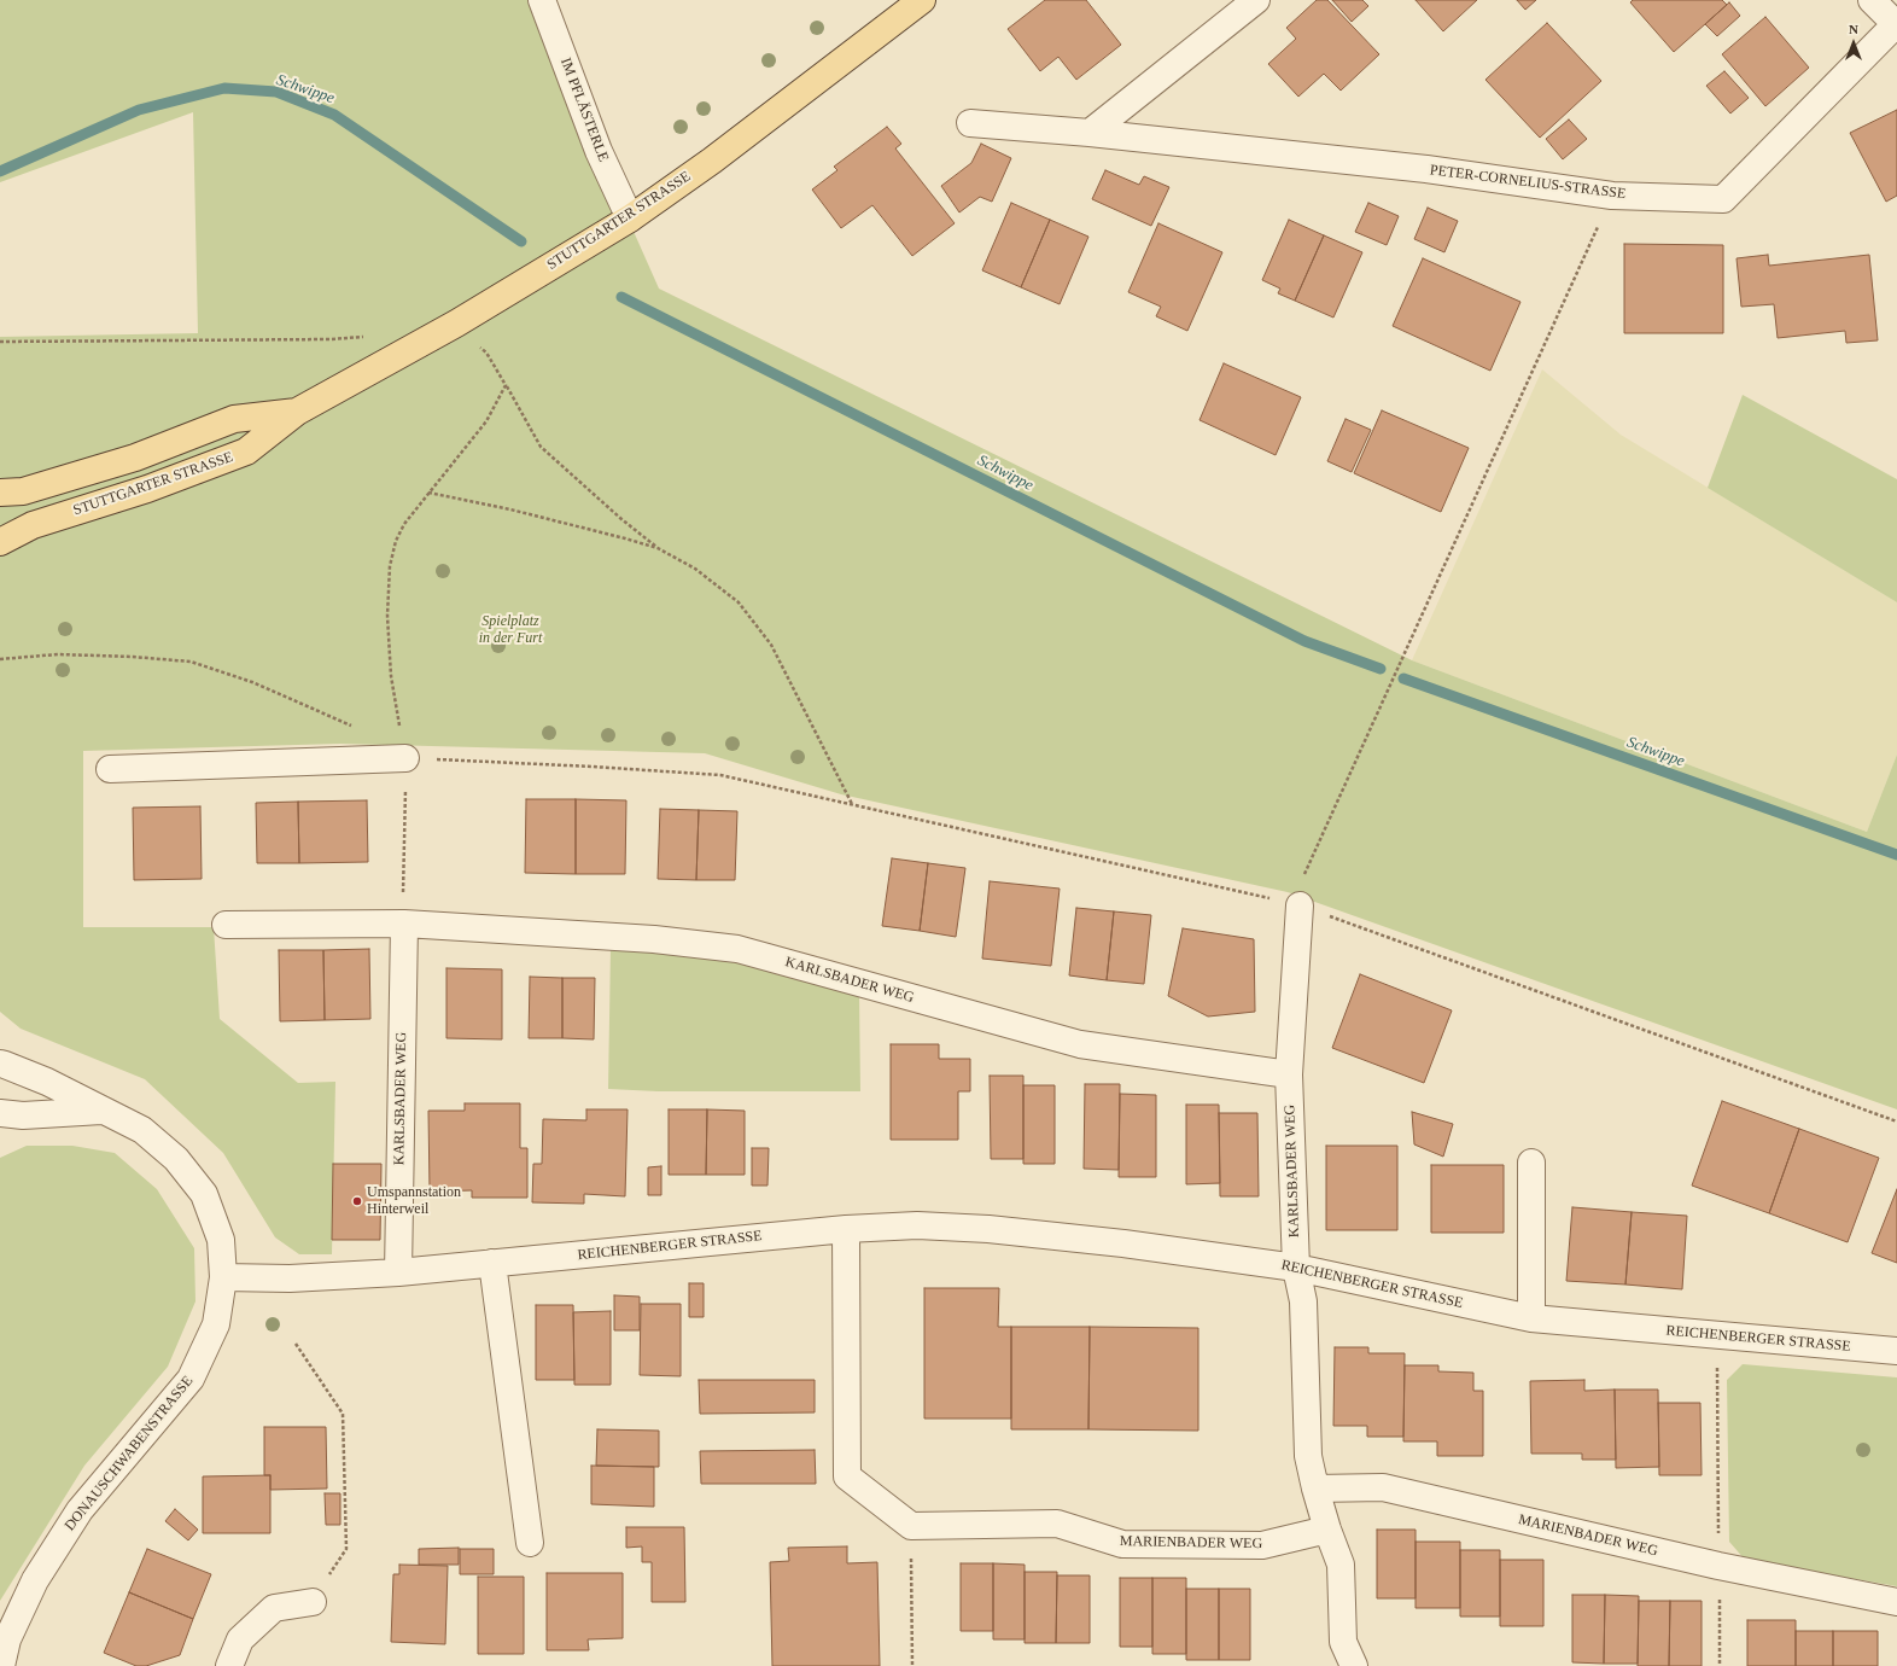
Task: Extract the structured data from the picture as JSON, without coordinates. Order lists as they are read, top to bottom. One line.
{"streets":{"main road":["STUTTGARTER STRASSE"],"street":["IM PFLÄSTERLE","PETER-CORNELIUS-STRASSE","KARLSBADER WEG","REICHENBERGER STRASSE","DONAUSCHWABENSTRASSE","MARIENBADER WEG"]},"crossings":[["IM PFLÄSTERLE","STUTTGARTER STRASSE"],["KARLSBADER WEG","REICHENBERGER STRASSE"],["REICHENBERGER STRASSE","DONAUSCHWABENSTRASSE"]],"water":["Schwippe"],"parks":["Spielplatz in der Furt"],"places":["Umspannstation Hinterweil"],"north":"top"}
